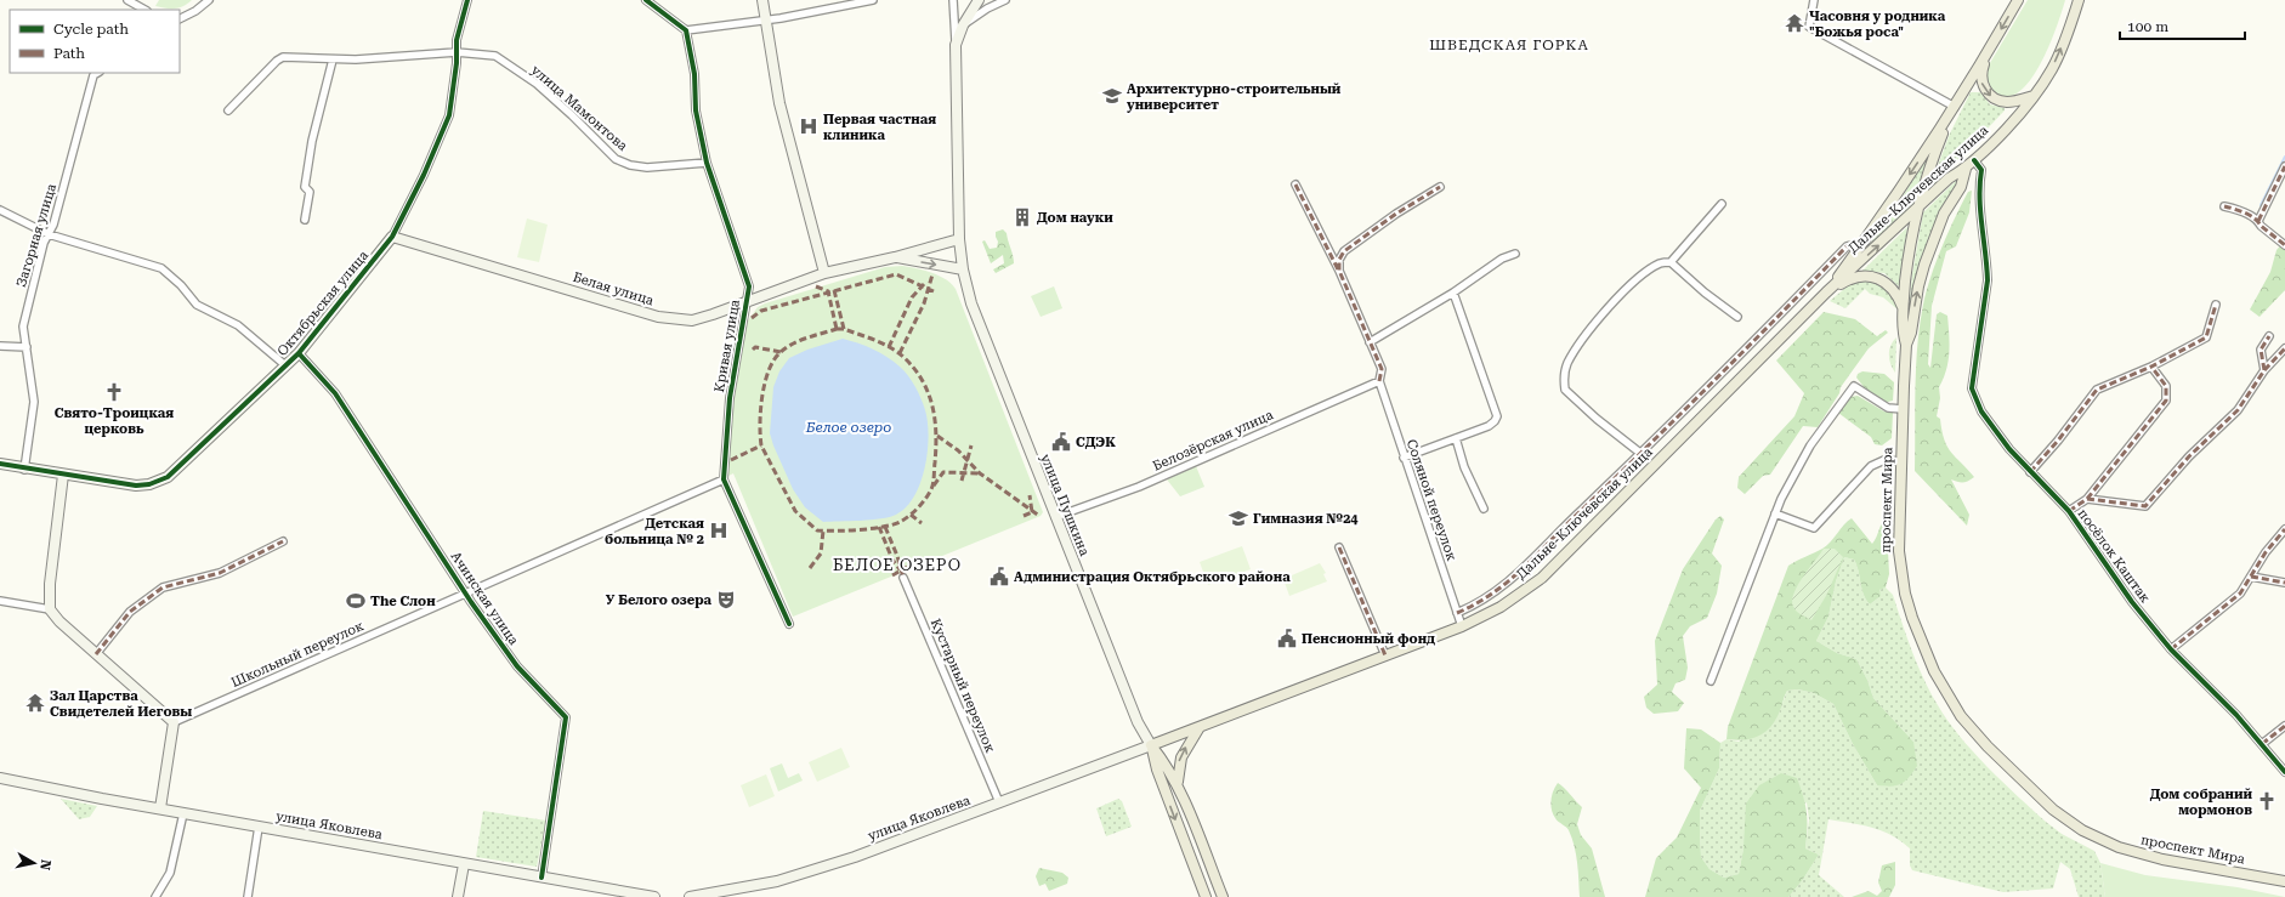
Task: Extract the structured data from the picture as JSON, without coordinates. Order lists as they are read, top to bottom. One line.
{"streets":{"main road":["Дальне-Ключевская улица","Белая улица","Октябрьская улица","проспект Мира","улица Пушкина","улица Яковлева"],"street":["улица Мамонтова","Загорная улица","Кривая улица","Белозёрская улица","Соляной переулок","посёлок Каштак","Ачинская улица","Школьный переулок","Кустарный переулок"]},"crossings":[["улица Мамонтова","Октябрьская улица"],["улица Мамонтова","Кривая улица"],["Дальне-Ключевская улица","Соляной переулок"],["Дальне-Ключевская улица","проспект Мира"],["Дальне-Ключевская улица","улица Пушкина"],["Дальне-Ключевская улица","посёлок Каштак"],["Дальне-Ключевская улица","улица Яковлева"],["Загорная улица","Октябрьская улица"],["Белая улица","Октябрьская улица"],["Белая улица","Кривая улица"],["Октябрьская улица","Ачинская улица"],["Кривая улица","Школьный переулок"],["Белозёрская улица","Соляной переулок"],["Белозёрская улица","улица Пушкина"],["улица Пушкина","улица Яковлева"],["Ачинская улица","Школьный переулок"],["Ачинская улица","улица Яковлева"],["Кустарный переулок","улица Яковлева"]],"districts":["ШВЕДСКАЯ ГОРКА","БЕЛОЕ ОЗЕРО"],"water":["Белое озеро"],"places":{"temple":["Часовня у родника \"Божья роса\"","Зал Царства Свидетелей Иеговы"],"school or university":["Архитектурно-строительный университет","Гимназия №24"],"hospital":["Первая частная клиника","Детская больница № 2"],"building":["Дом науки"],"church":["Свято-Троицкая церковь","Дом собраний мормонов"],"public building":["СДЭК","Администрация Октябрьского района","Пенсионный фонд"],"theatre":["У Белого озера"],"sports":["The Слон"]},"legend":["Cycle path","Path"],"scale_bar":"100 m","north":"right"}
